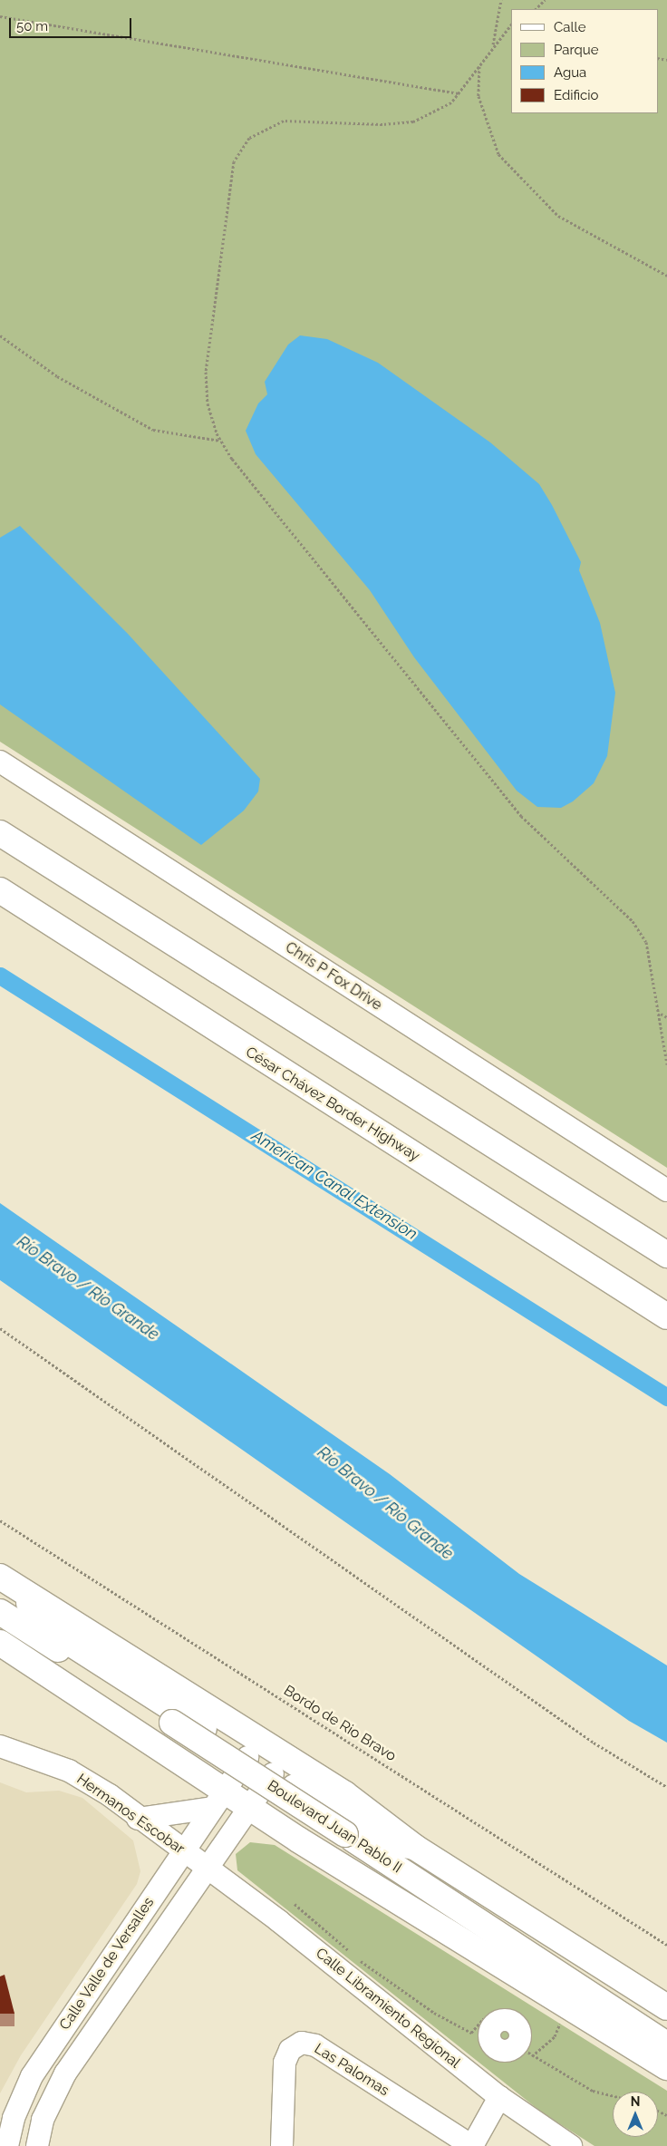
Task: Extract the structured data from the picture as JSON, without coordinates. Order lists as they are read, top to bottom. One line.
{"streets":{"highway":["César Chávez Border Highway","Boulevard Juan Pablo II"],"street":["Chris P Fox Drive","Hermanos Escobar","Calle Valle de Versalles","Calle Libramiento Regional","Las Palomas"],"path":["Bordo de Rio Bravo"]},"crossings":[["Hermanos Escobar","Calle Valle de Versalles"],["Hermanos Escobar","Calle Libramiento Regional"],["Calle Valle de Versalles","Calle Libramiento Regional"],["Calle Libramiento Regional","Las Palomas"]],"water":["American Canal Extension","Río Bravo / Rio Grande"],"legend":["Calle","Parque","Agua","Edificio"],"scale_bar":"50 m","north":"top"}
